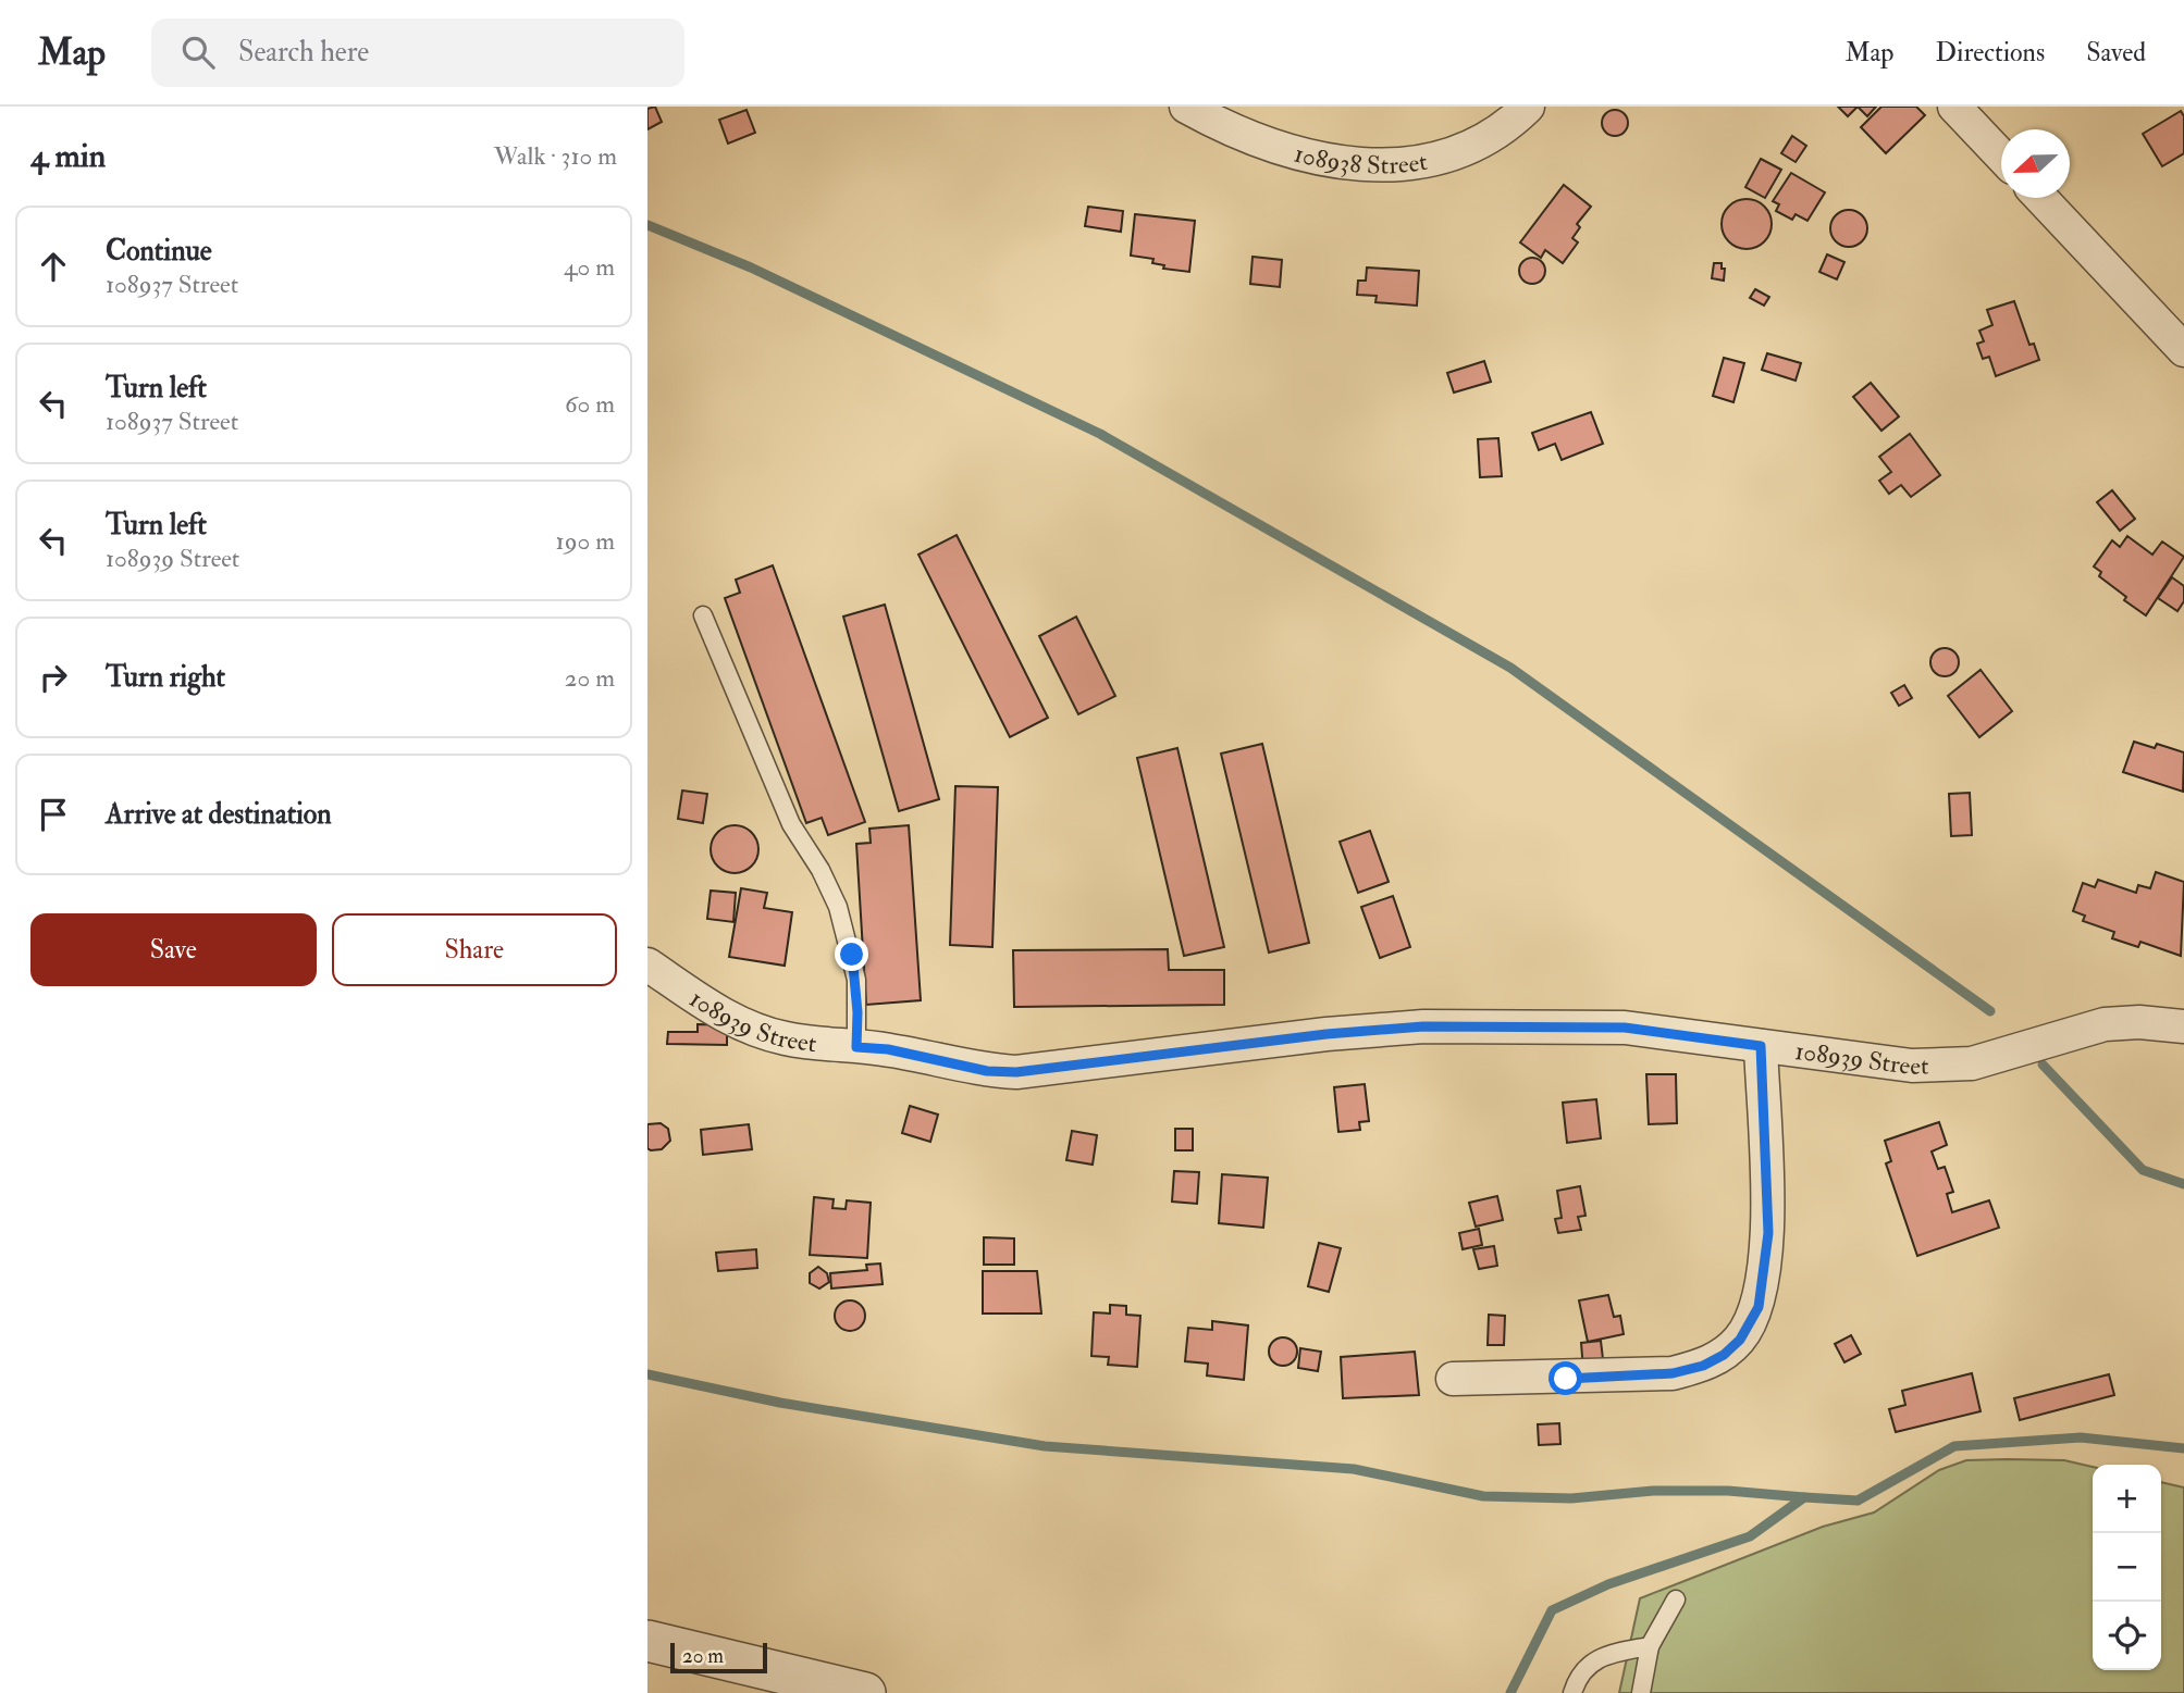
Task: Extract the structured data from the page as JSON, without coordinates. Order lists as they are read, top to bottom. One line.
{"streets":{"street":["108938 Street","108939 Street"]},"scale_bar":"20 m","north":"left","page":{"header":"Map","search":"Search here","nav":["Map","Directions","Saved"],"heading":["4 min","Walk · 310 m"],"list":[["Continue","108937 Street","40 m"],["Turn left","108937 Street","60 m"],["Turn left","108939 Street","190 m"],["Turn right","20 m"],"Arrive at destination"],"buttons":["Save","Share"],"map_buttons":["+","−"],"scale":"20 m"}}
